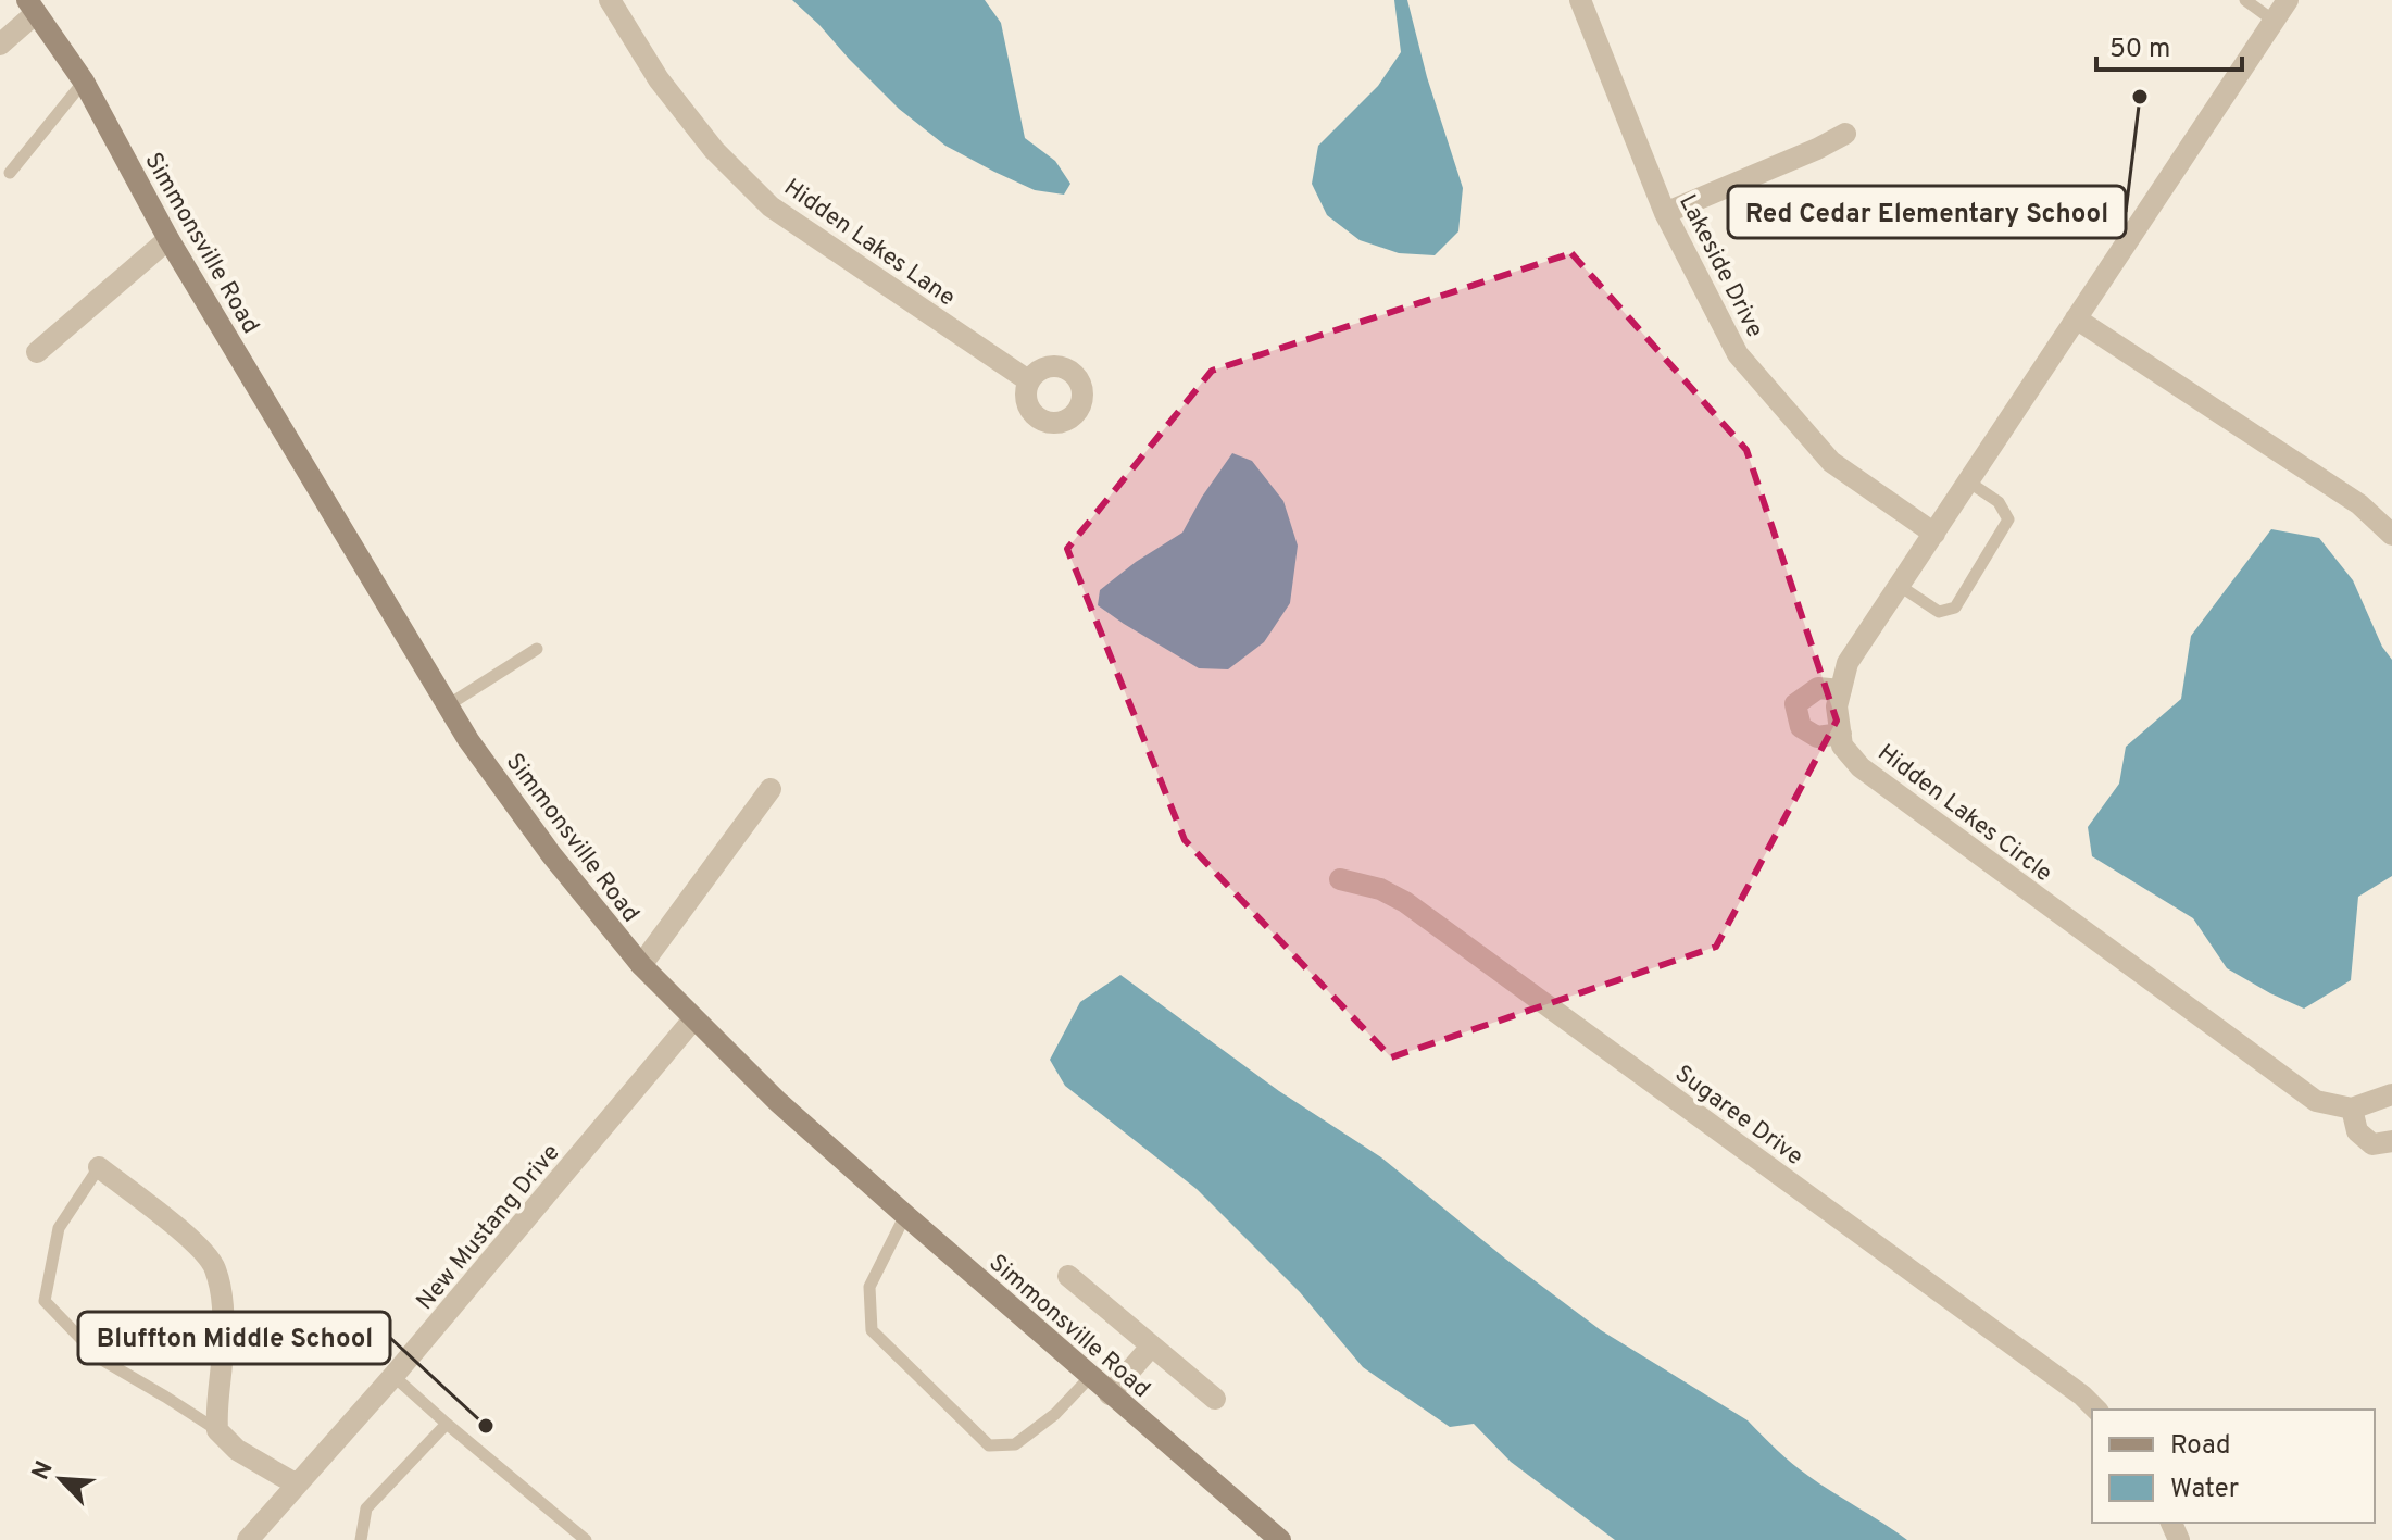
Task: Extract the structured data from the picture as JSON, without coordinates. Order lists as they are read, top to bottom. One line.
{"streets":{"street":["Hidden Lakes Lane","Simmonsville Road","Lakeside Drive","Hidden Lakes Circle","Sugaree Drive","New Mustang Drive"]},"crossings":[["Simmonsville Road","New Mustang Drive"]],"places":["Red Cedar Elementary School","Bluffton Middle School"],"legend":["Road","Water"],"scale_bar":"50 m","north":"top left"}
